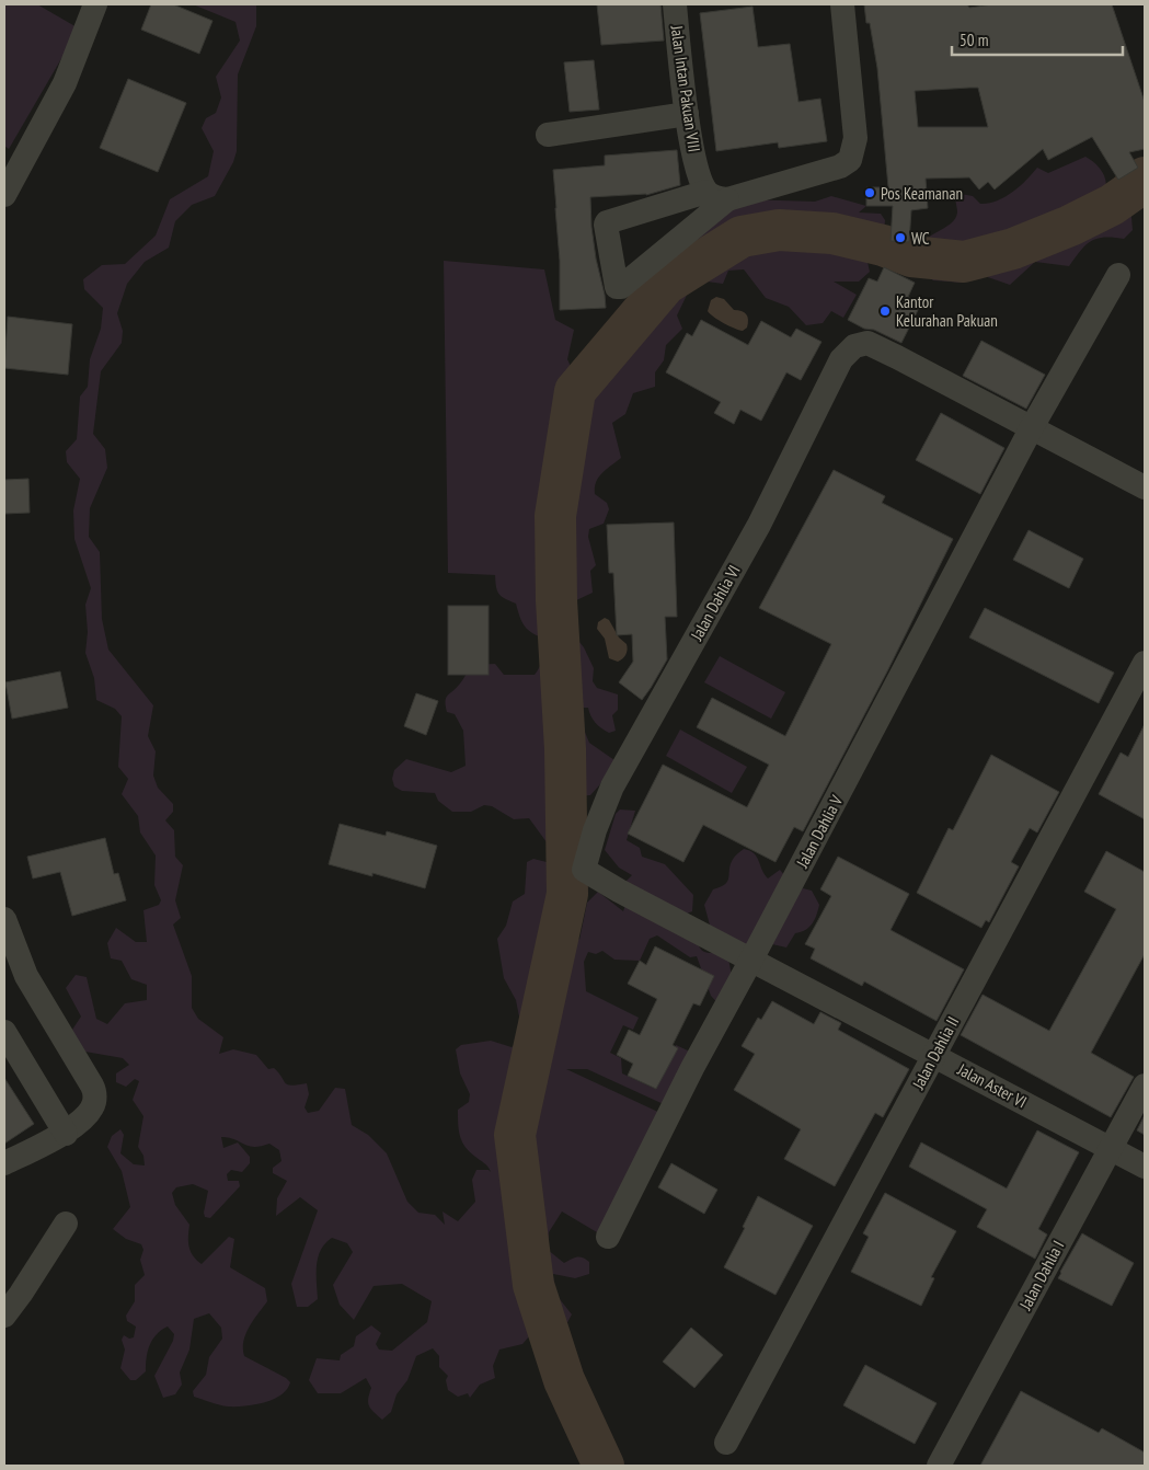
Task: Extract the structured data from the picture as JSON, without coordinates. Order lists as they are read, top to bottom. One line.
{"streets":{"street":["Jalan Intan Pakuan VIII","Jalan Dahlia VI","Jalan Dahlia V","Jalan Dahlia II","Jalan Aster VI","Jalan Dahlia I"]},"crossings":[["Jalan Dahlia VI","Jalan Dahlia V"],["Jalan Dahlia VI","Jalan Aster VI"],["Jalan Dahlia V","Jalan Aster VI"],["Jalan Dahlia II","Jalan Aster VI"],["Jalan Aster VI","Jalan Dahlia I"]],"places":["Pos Keamanan","WC","Kantor Kelurahan Pakuan"],"scale_bar":"50 m"}
